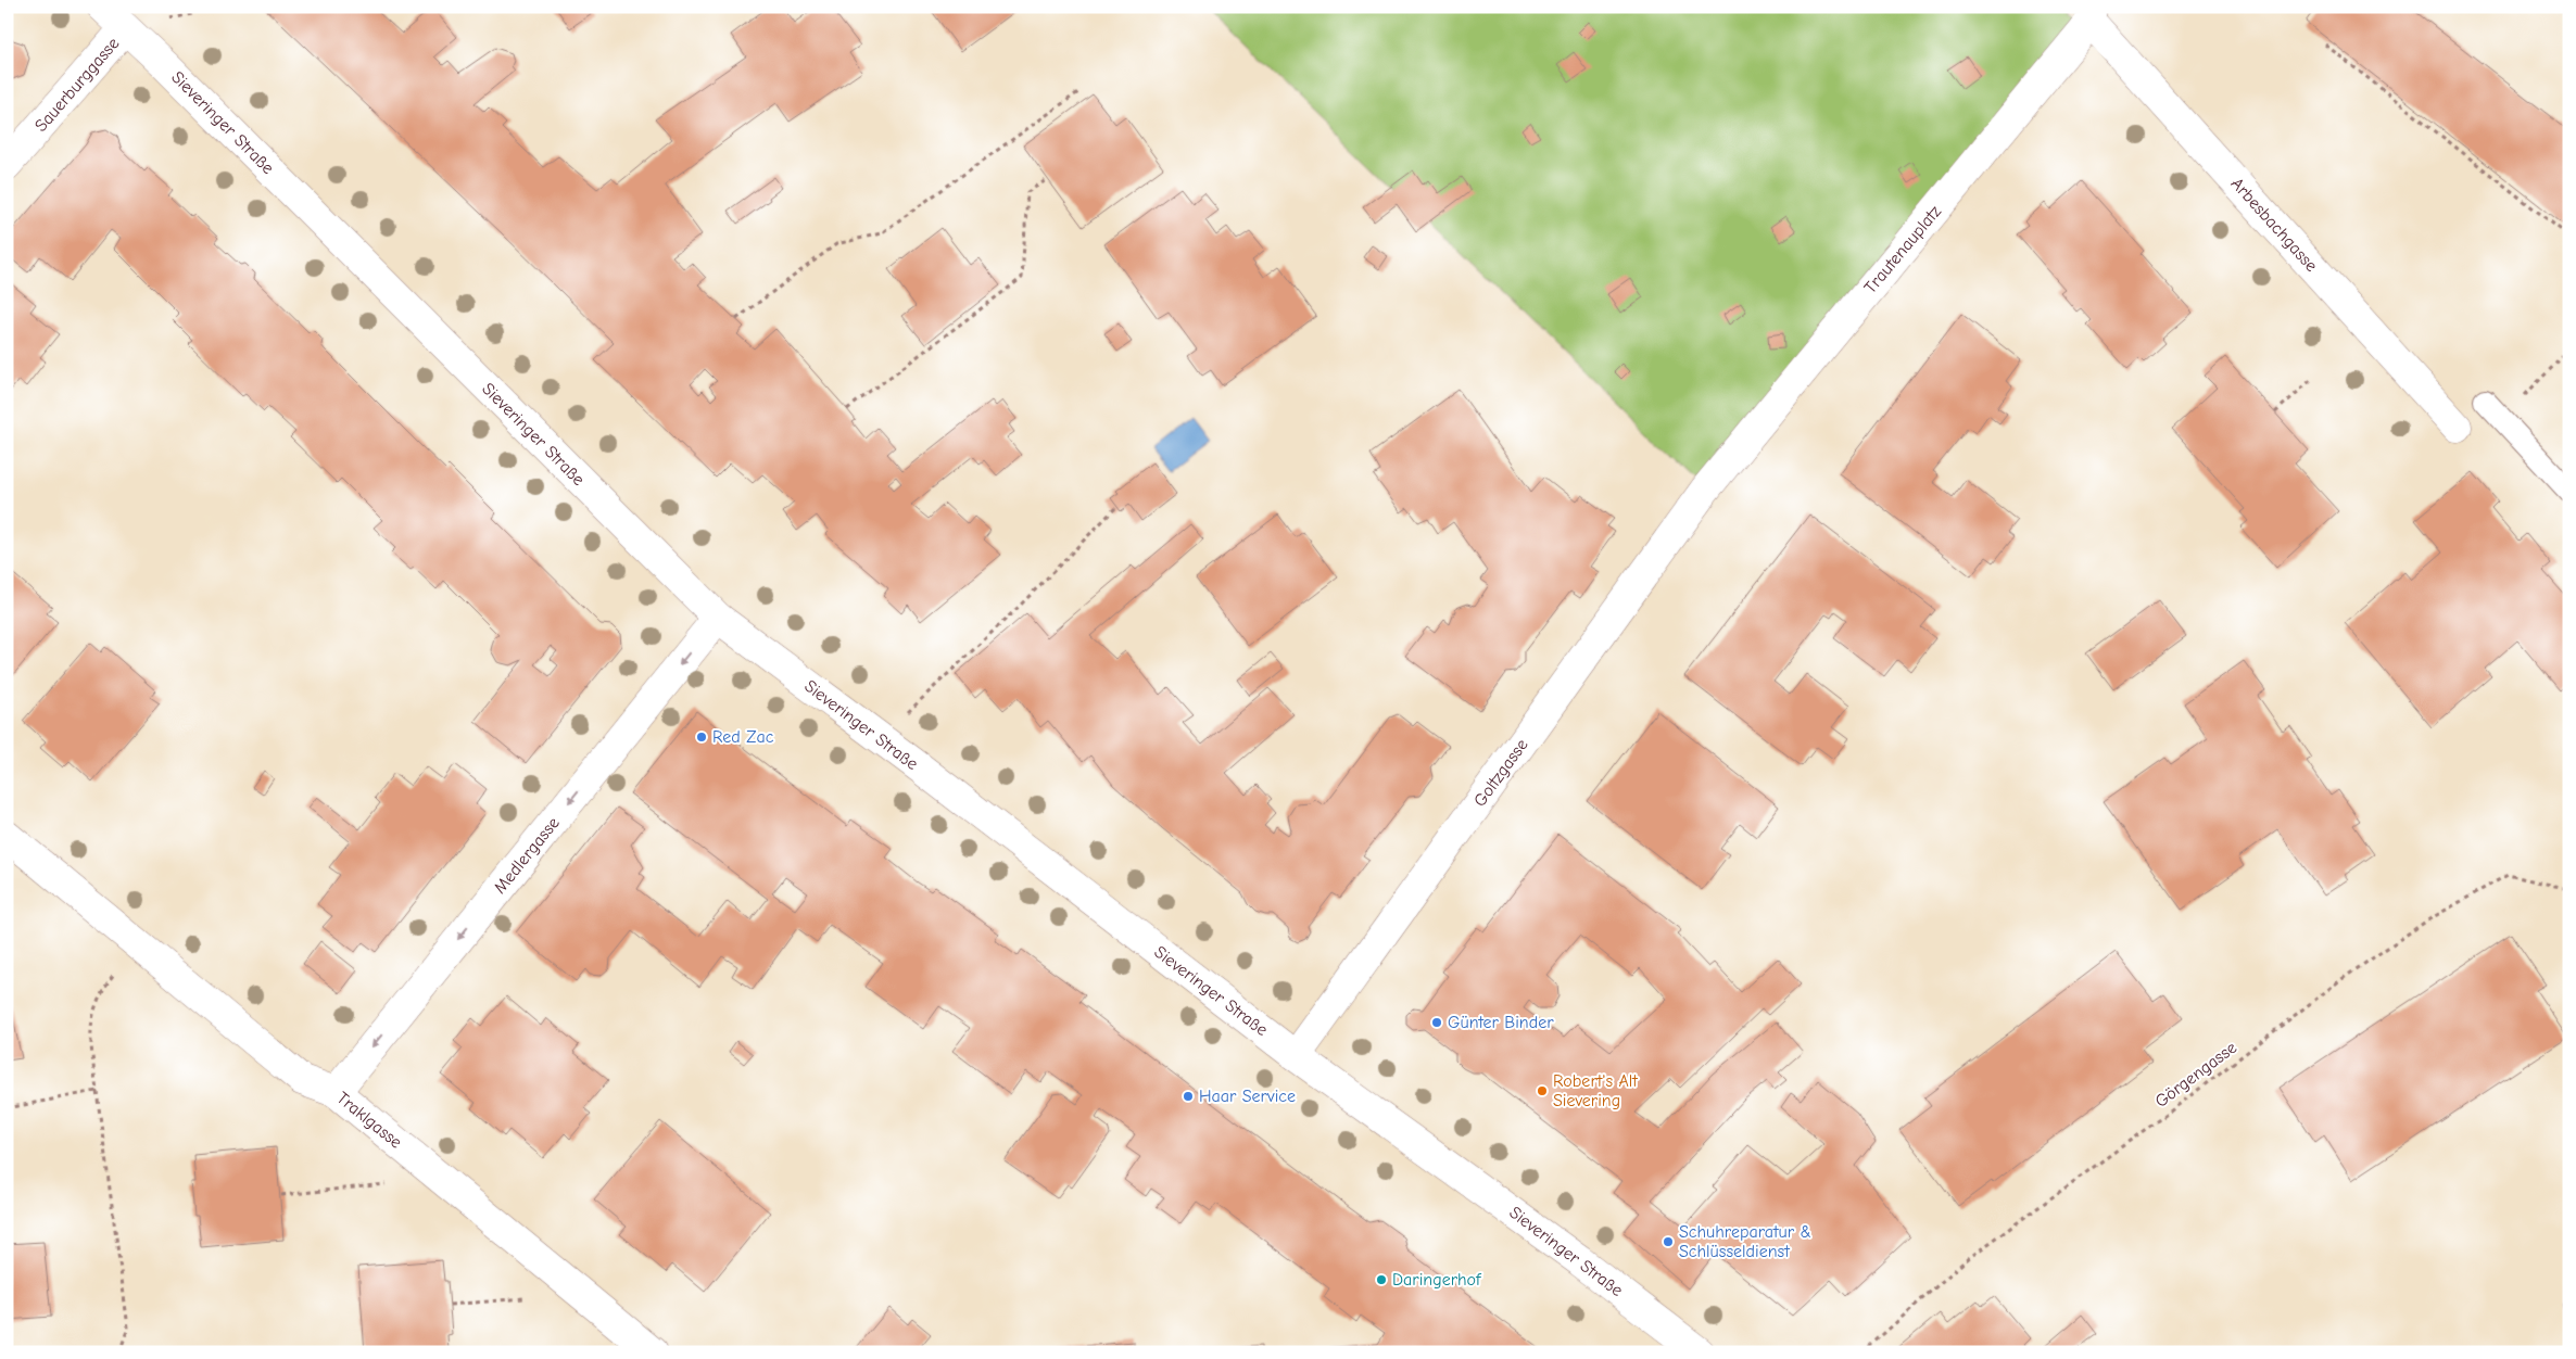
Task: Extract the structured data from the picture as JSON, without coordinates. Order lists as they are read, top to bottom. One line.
{"streets":{"street":["Sauerburggasse","Sieveringer Straße","Arbesbachgasse","Trautenauplatz","Goltzgasse","Medlergasse","Traklgasse"],"path":["Görgengasse"]},"crossings":[["Sauerburggasse","Sieveringer Straße"],["Sieveringer Straße","Goltzgasse"],["Sieveringer Straße","Medlergasse"],["Arbesbachgasse","Trautenauplatz"],["Trautenauplatz","Goltzgasse"],["Medlergasse","Traklgasse"]],"one_way":["Medlergasse"],"places":["Red Zac","Günter Binder","Robert's Alt Sievering","Haar Service","Schuhreparatur & Schlüsseldienst","Daringerhof"]}
